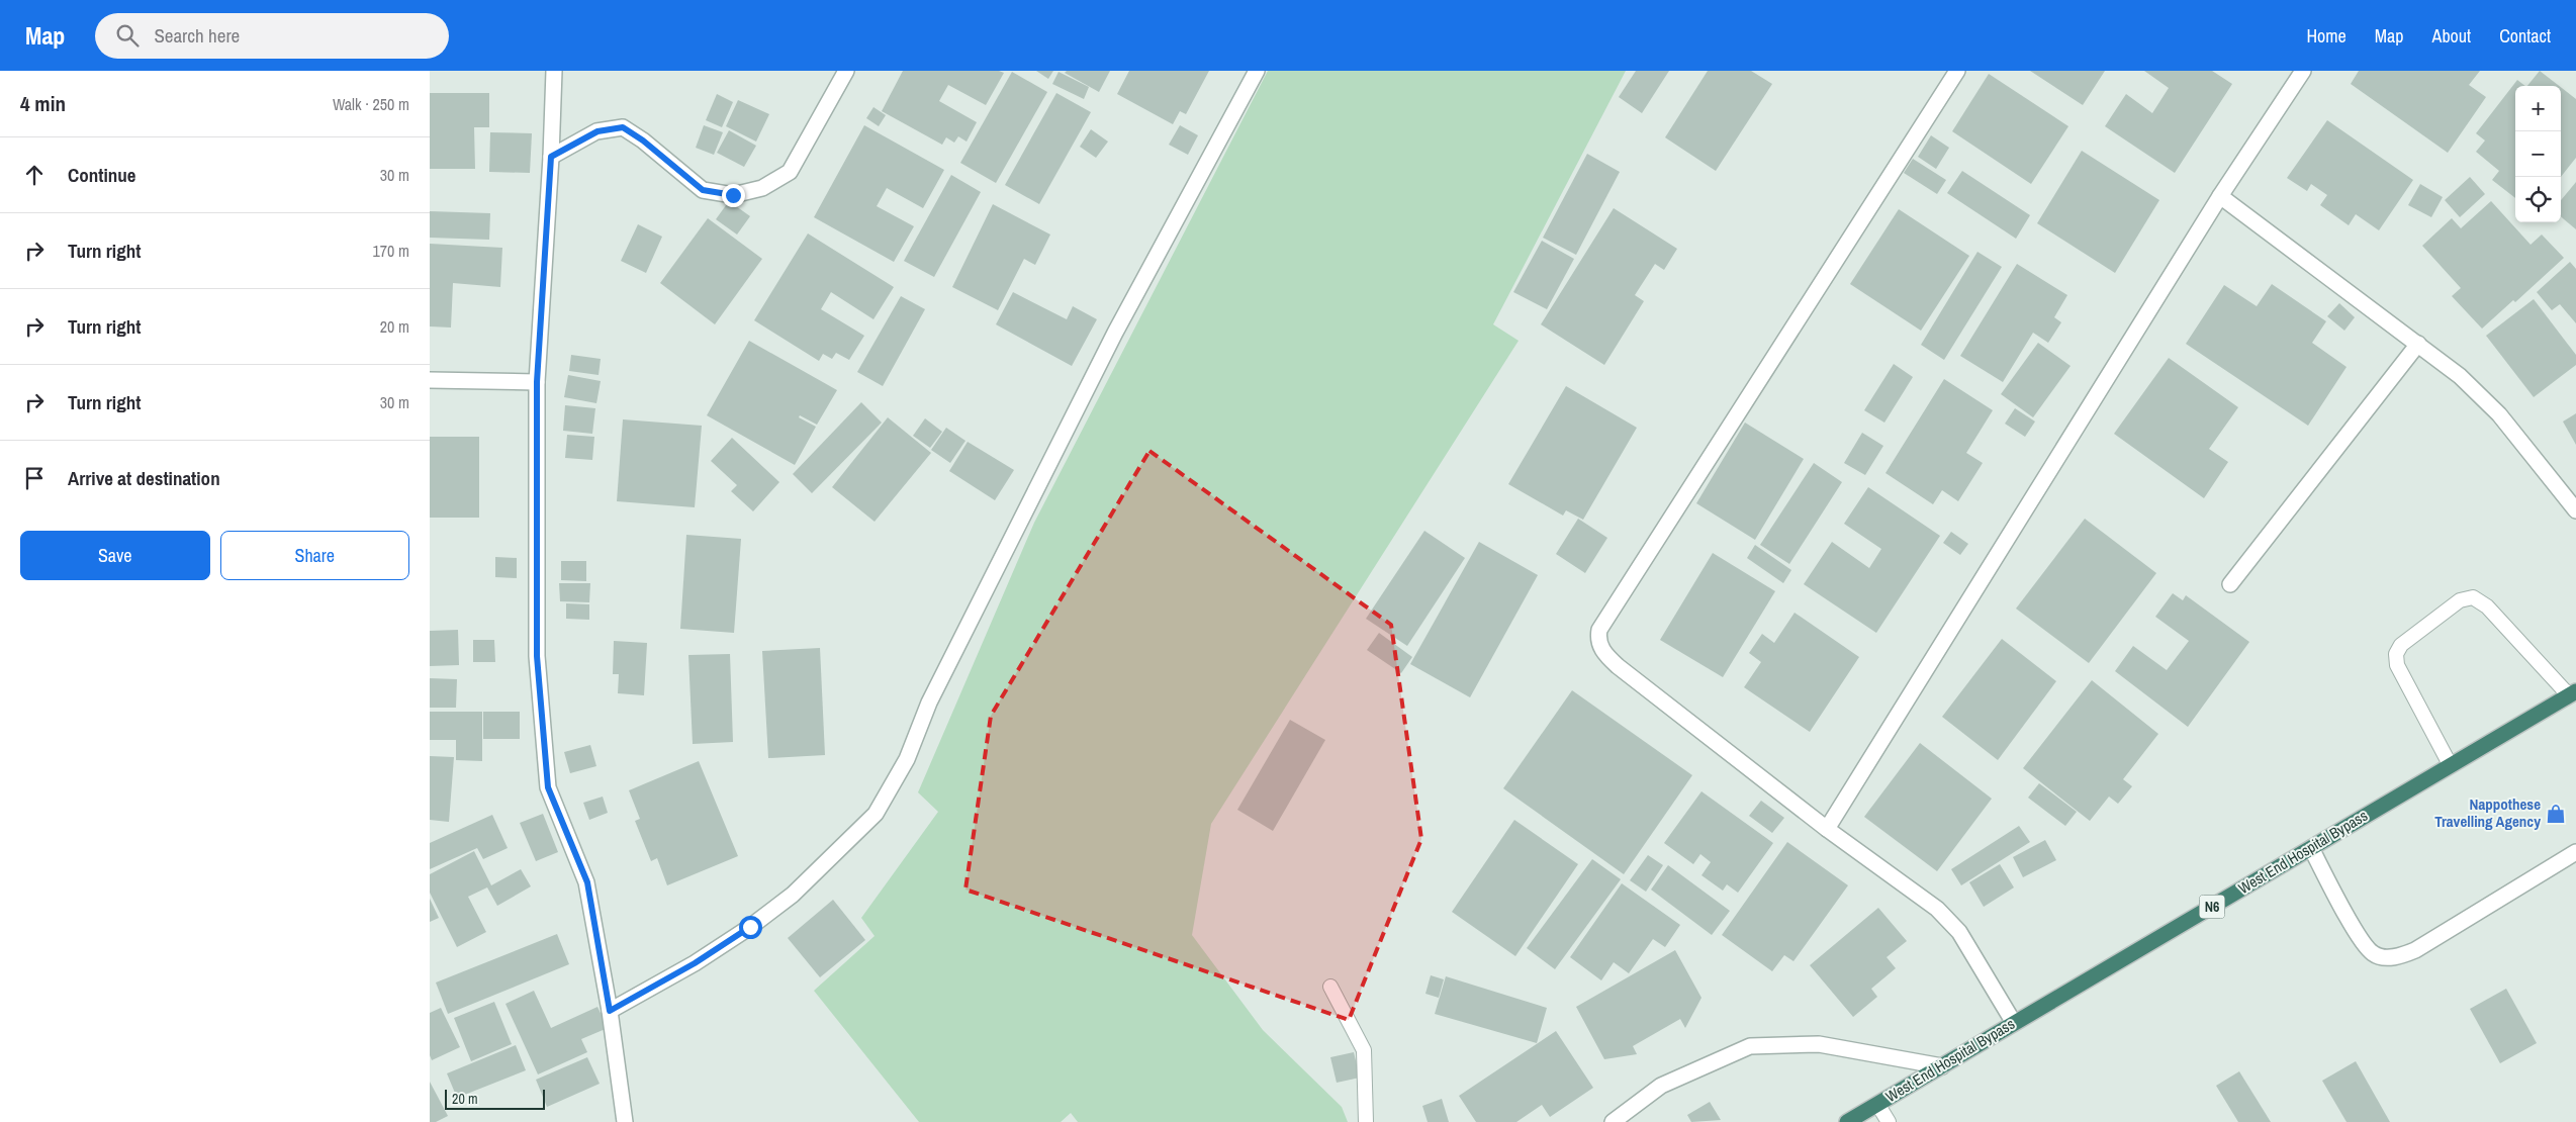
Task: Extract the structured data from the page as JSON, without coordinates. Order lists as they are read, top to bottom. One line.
{"streets":{"highway":["West End Hospital Bypass","N6"]},"places":{"shop":["Nappothese Travelling Agency"]},"scale_bar":"20 m","page":{"header":"Map","search":"Search here","nav":["Home","Map","About","Contact"],"heading":["4 min","Walk · 250 m"],"map_buttons":["+","−"],"list":[["Continue","30 m"],["Turn right","170 m"],["Turn right","20 m"],["Turn right","30 m"],"Arrive at destination"],"buttons":["Save","Share"],"scale":"20 m"}}
